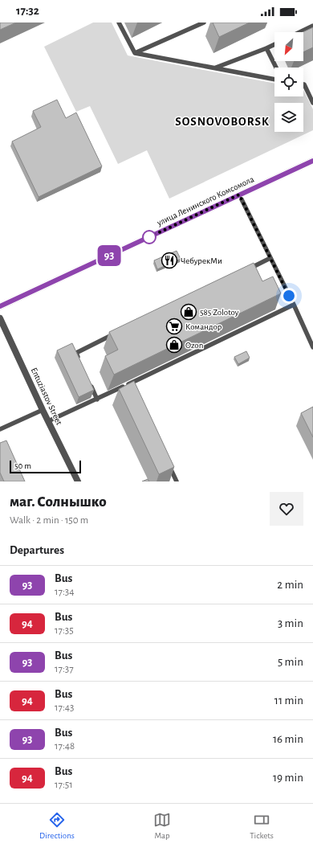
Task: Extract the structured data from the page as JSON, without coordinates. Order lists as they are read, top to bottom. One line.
{"streets":{"main road":["улица Ленинского Комсомола"],"street":["Entuziastov Street"]},"districts":["SOSNOVOBORSK"],"places":{"restaurant":["ЧебурекМи"],"shop":["585 Zolotoy","Ozon"],"supermarket":["Командор"]},"lines":["bus line 93"],"scale_bar":"50 m","north":"bottom left","page":{"status":"17:32","on_map":"93","scale":"50 m","heading":[["маг. Солнышко","Walk · 2 min · 150 m"],"Departures"],"list":[{"mark":"93","name":"Bus","note":"17:34","value":"2 min"},{"mark":"94","name":"Bus","note":"17:35","value":"3 min"},{"mark":"93","name":"Bus","note":"17:37","value":"5 min"},{"mark":"94","name":"Bus","note":"17:43","value":"11 min"},{"mark":"93","name":"Bus","note":"17:48","value":"16 min"},{"mark":"94","name":"Bus","note":"17:51","value":"19 min"}],"tabs":["Directions","Map","Tickets"]}}
